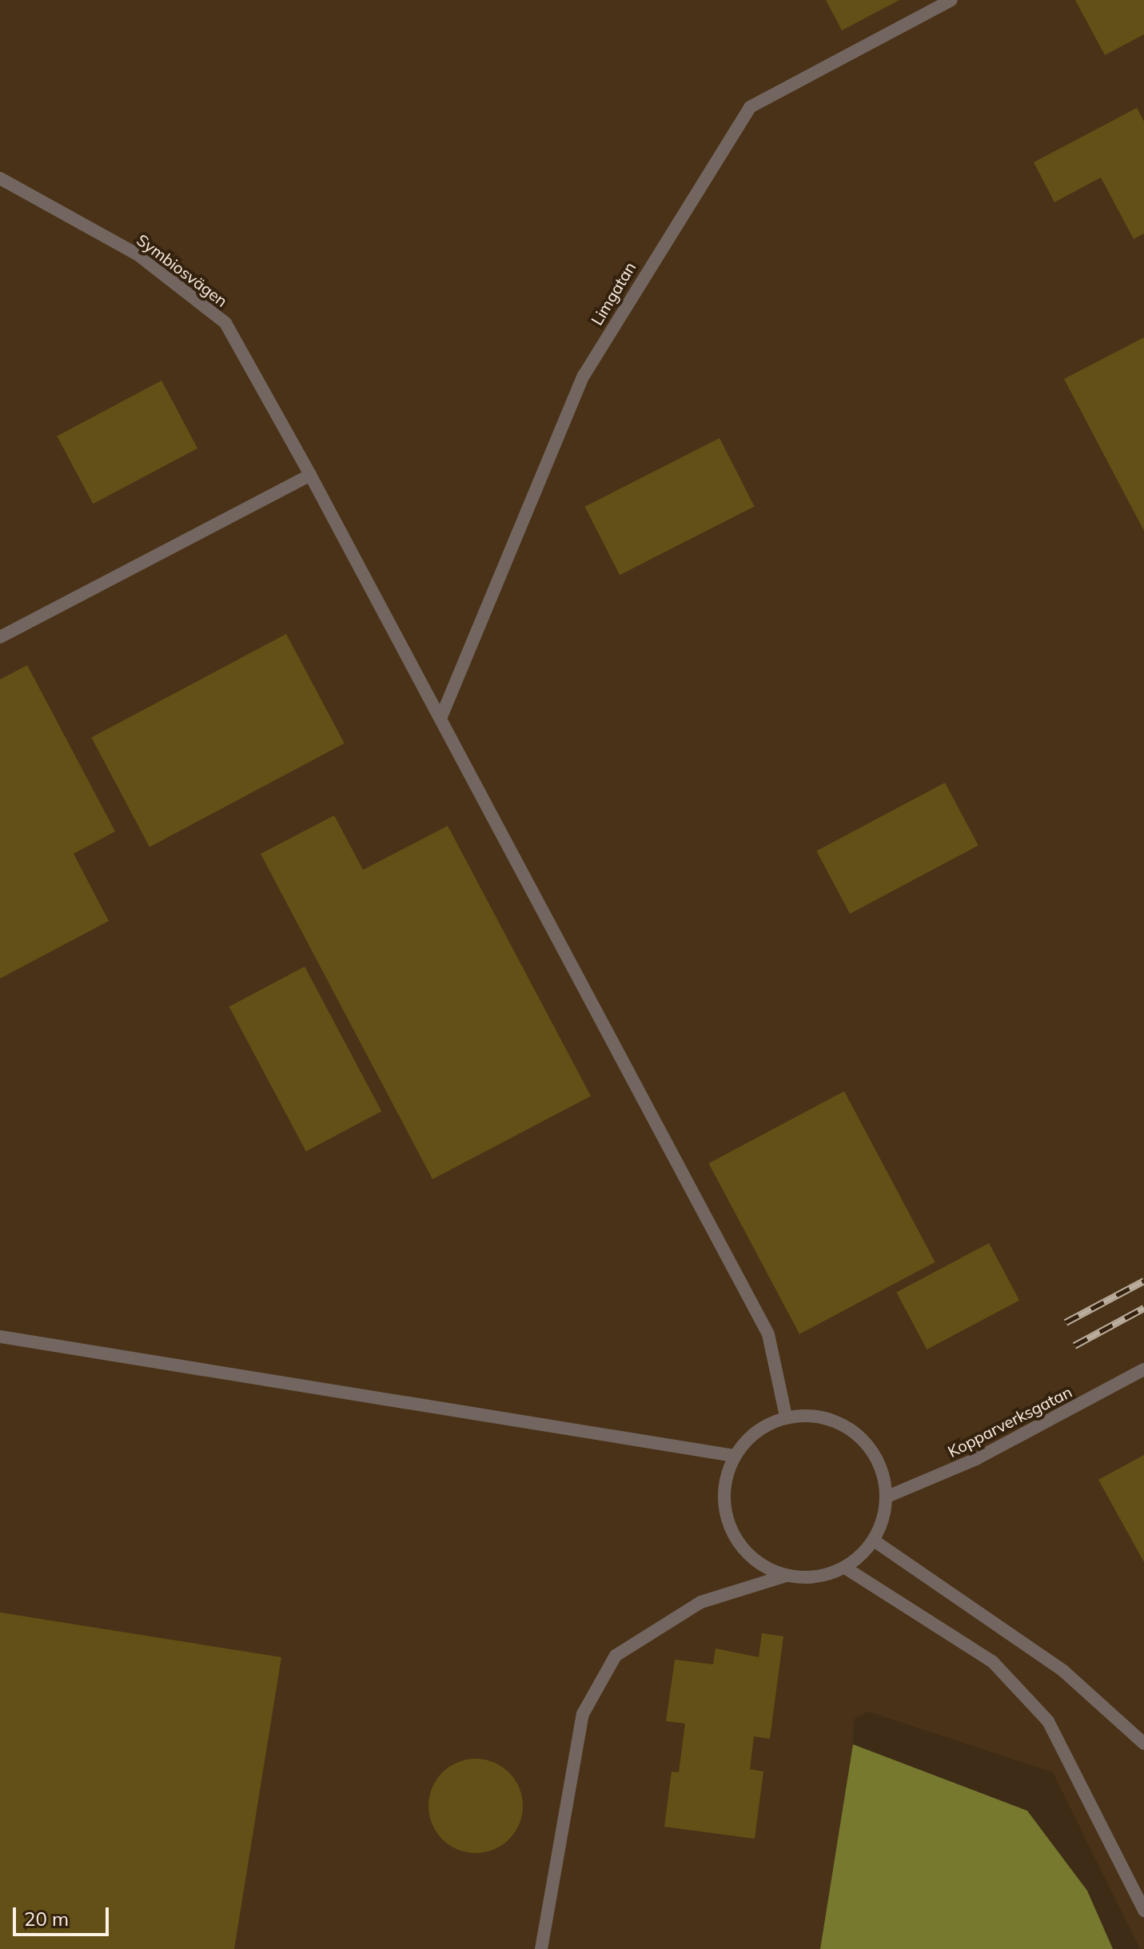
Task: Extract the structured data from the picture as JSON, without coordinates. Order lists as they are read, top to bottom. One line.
{"streets":{"lane":["Symbiosvägen","Limgatan","Kopparverksgatan"]},"crossings":[["Symbiosvägen","Limgatan"],["Symbiosvägen","Kopparverksgatan"]],"scale_bar":"20 m"}
